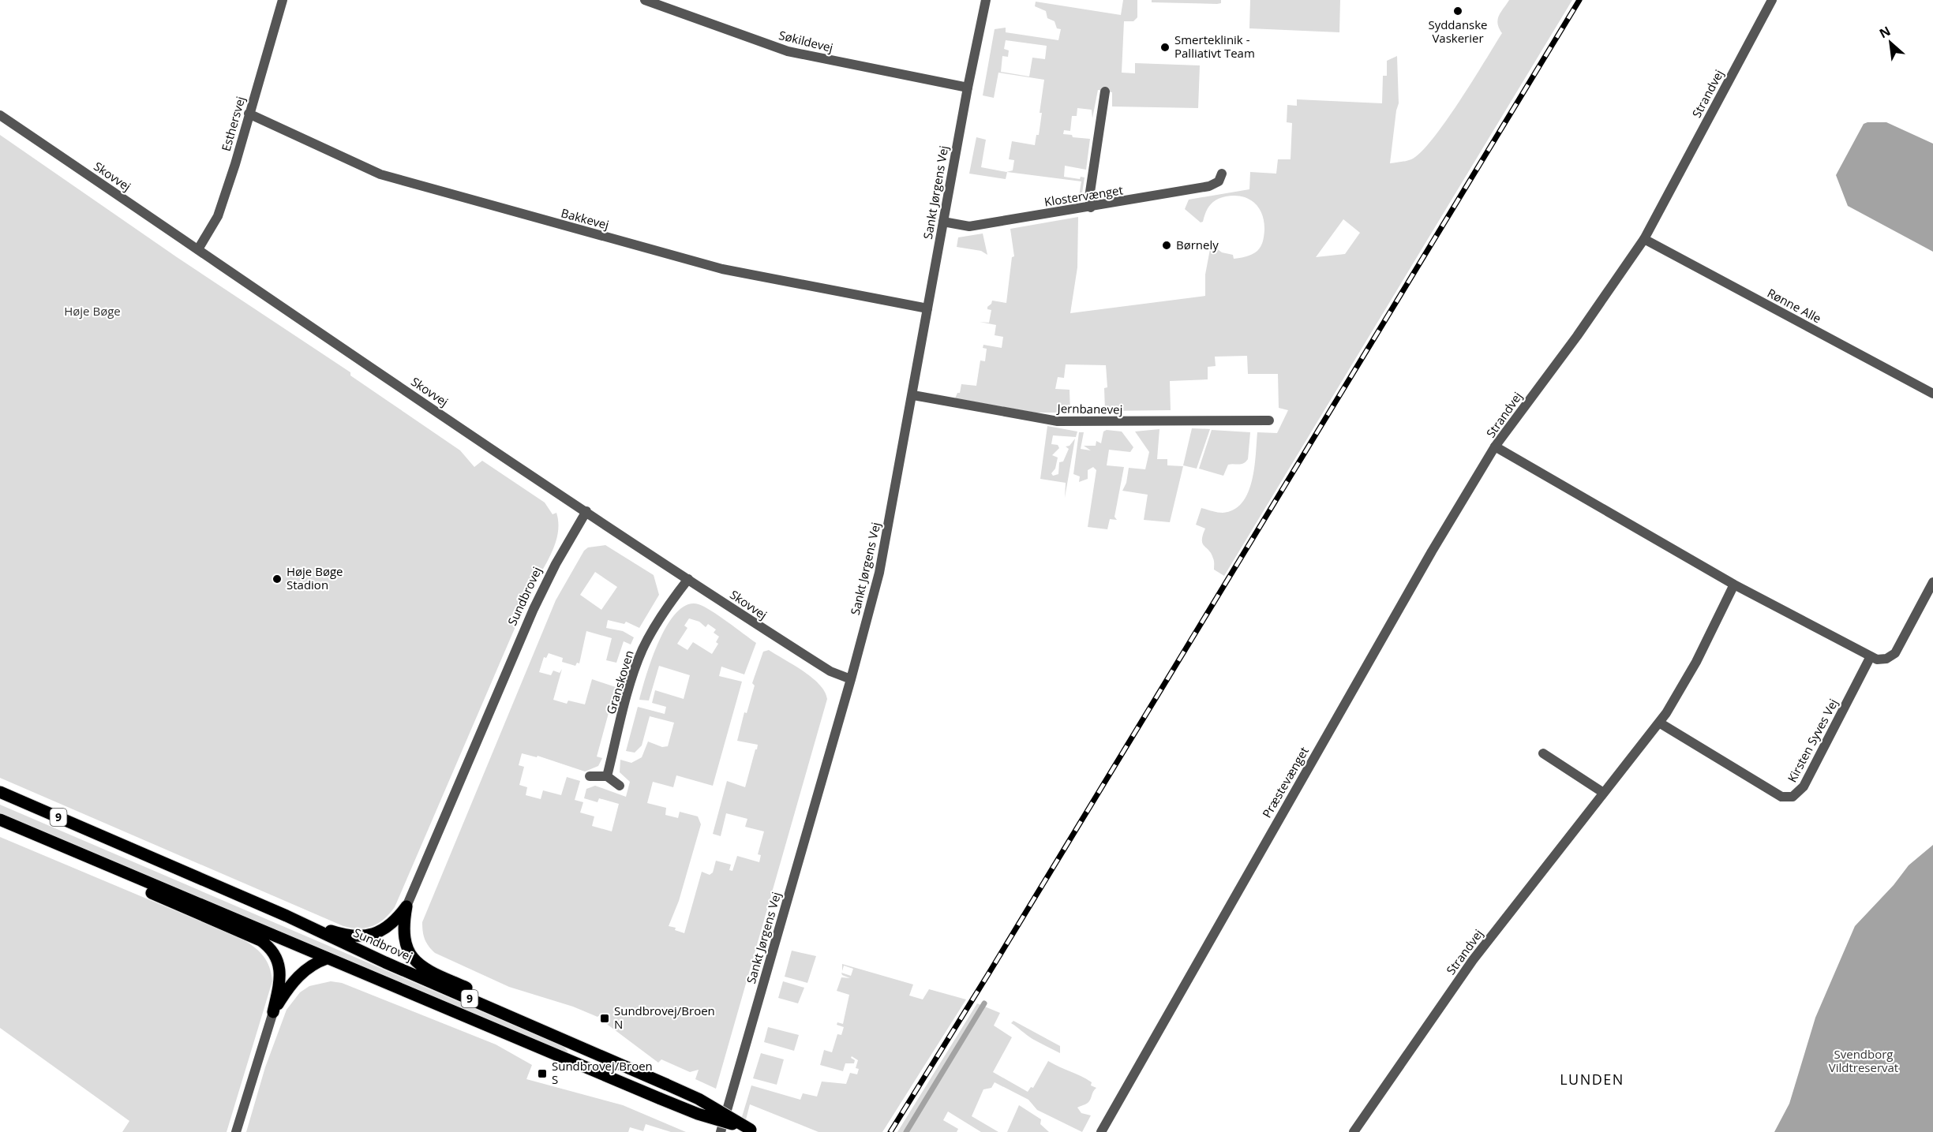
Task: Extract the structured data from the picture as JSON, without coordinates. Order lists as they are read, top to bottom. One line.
{"streets":{"main road":["Sundbrovej","9"],"street":["Søkildevej","Strandvej","Esthersvej","Skovvej","Sankt Jørgens Vej","Klostervænget","Bakkevej","Rønne Alle","Jernbanevej","Granskoven","Kirsten Syves Vej","Præstevænget"]},"crossings":[["Søkildevej","Sankt Jørgens Vej"],["Strandvej","Rønne Alle"],["Strandvej","Kirsten Syves Vej"],["Strandvej","Præstevænget"],["Esthersvej","Skovvej"],["Esthersvej","Bakkevej"],["Skovvej","Sankt Jørgens Vej"],["Skovvej","Sundbrovej"],["Skovvej","Granskoven"],["Sankt Jørgens Vej","Klostervænget"],["Sankt Jørgens Vej","Bakkevej"],["Sankt Jørgens Vej","Jernbanevej"],["Sundbrovej","9"]],"districts":["LUNDEN"],"parks":["Høje Bøge","Svendborg Vildtreservat"],"places":{"other":["Syddanske Vaskerier","Smerteklinik - Palliativt Team","Børnely","Høje Bøge Stadion"],"transit":["Sundbrovej/Broen N","Sundbrovej/Broen S"]},"north":"top left"}
